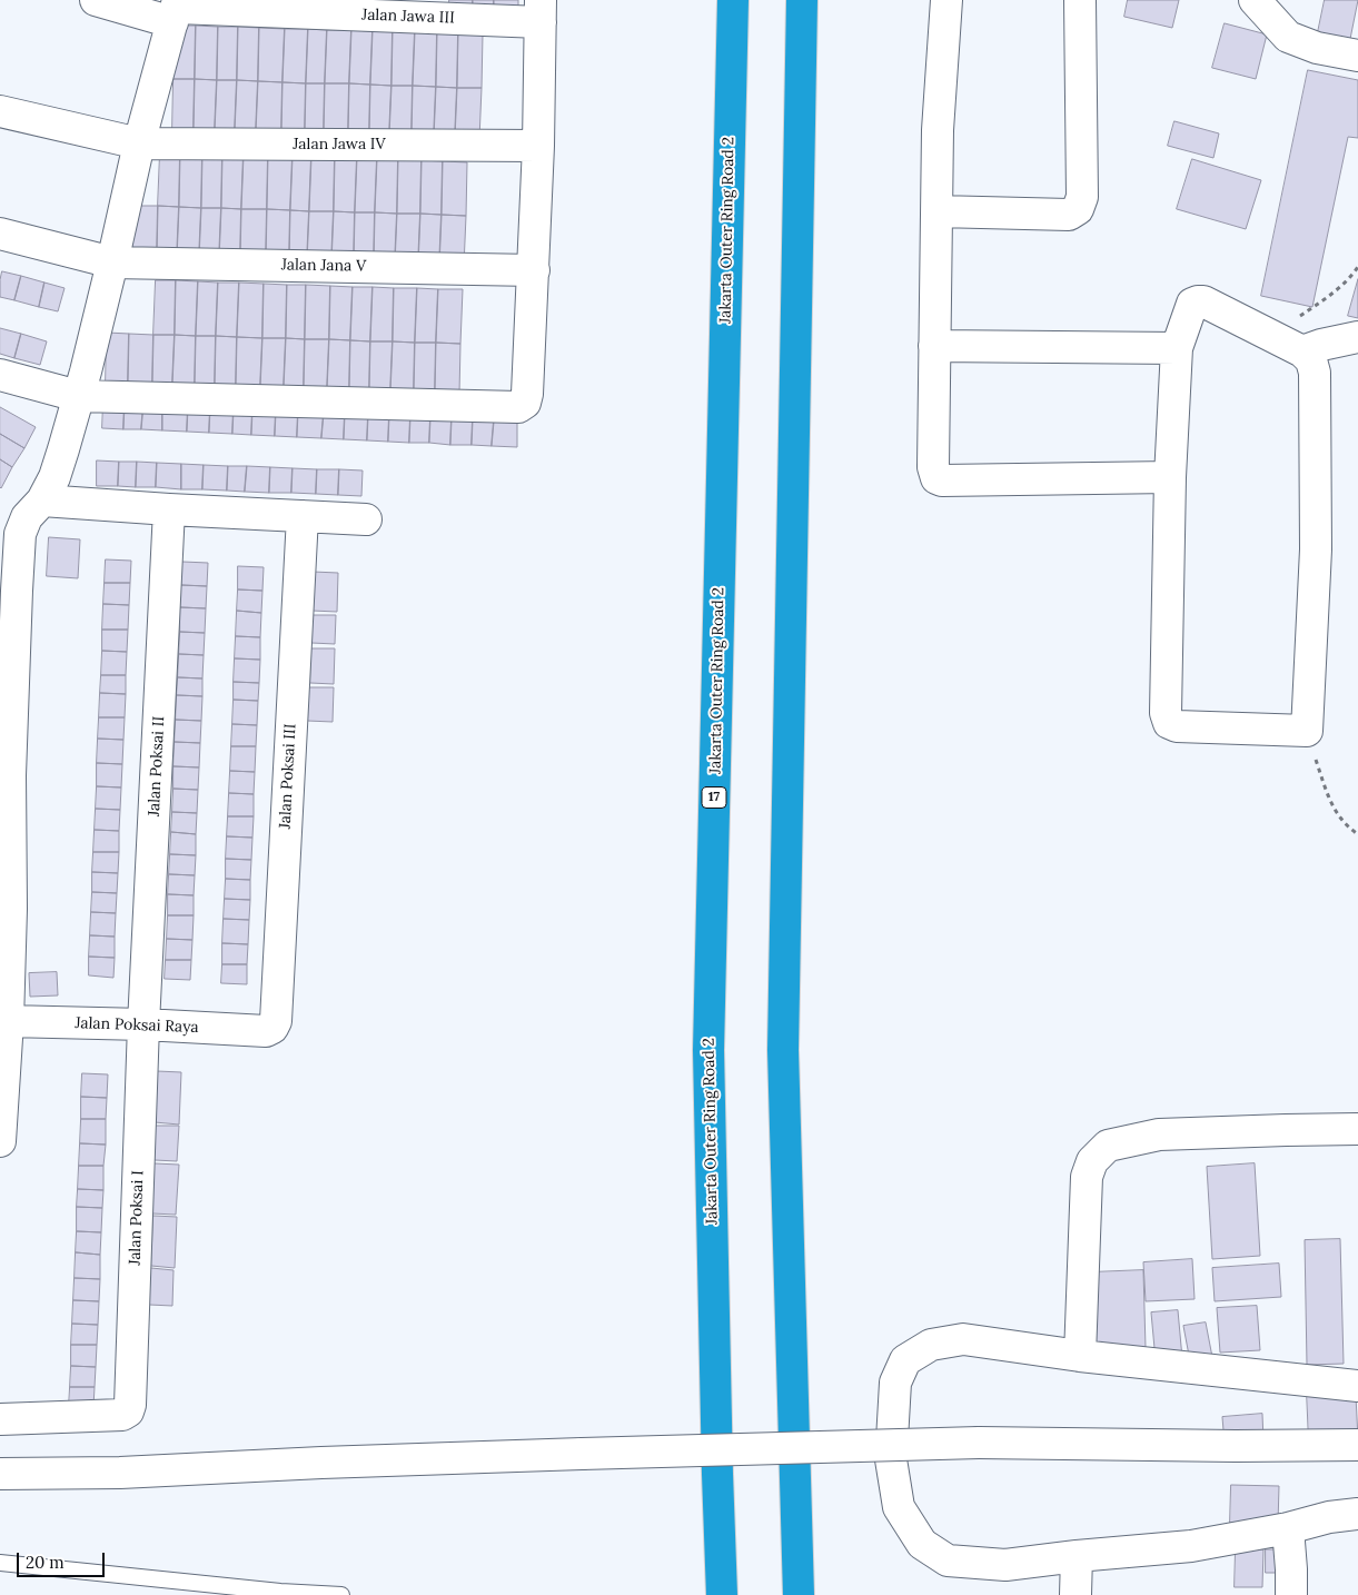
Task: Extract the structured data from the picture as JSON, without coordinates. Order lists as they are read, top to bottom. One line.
{"streets":{"highway":["Jakarta Outer Ring Road 2","17"],"street":["Jalan Jawa III","Jalan Jawa IV","Jalan Jana V","Jalan Poksai II","Jalan Poksai III","Jalan Poksai Raya","Jalan Poksai I"]},"crossings":[["Jalan Poksai II","Jalan Poksai Raya"],["Jalan Poksai II","Jalan Poksai I"],["Jalan Poksai III","Jalan Poksai Raya"],["Jalan Poksai Raya","Jalan Poksai I"]],"scale_bar":"20 m"}
